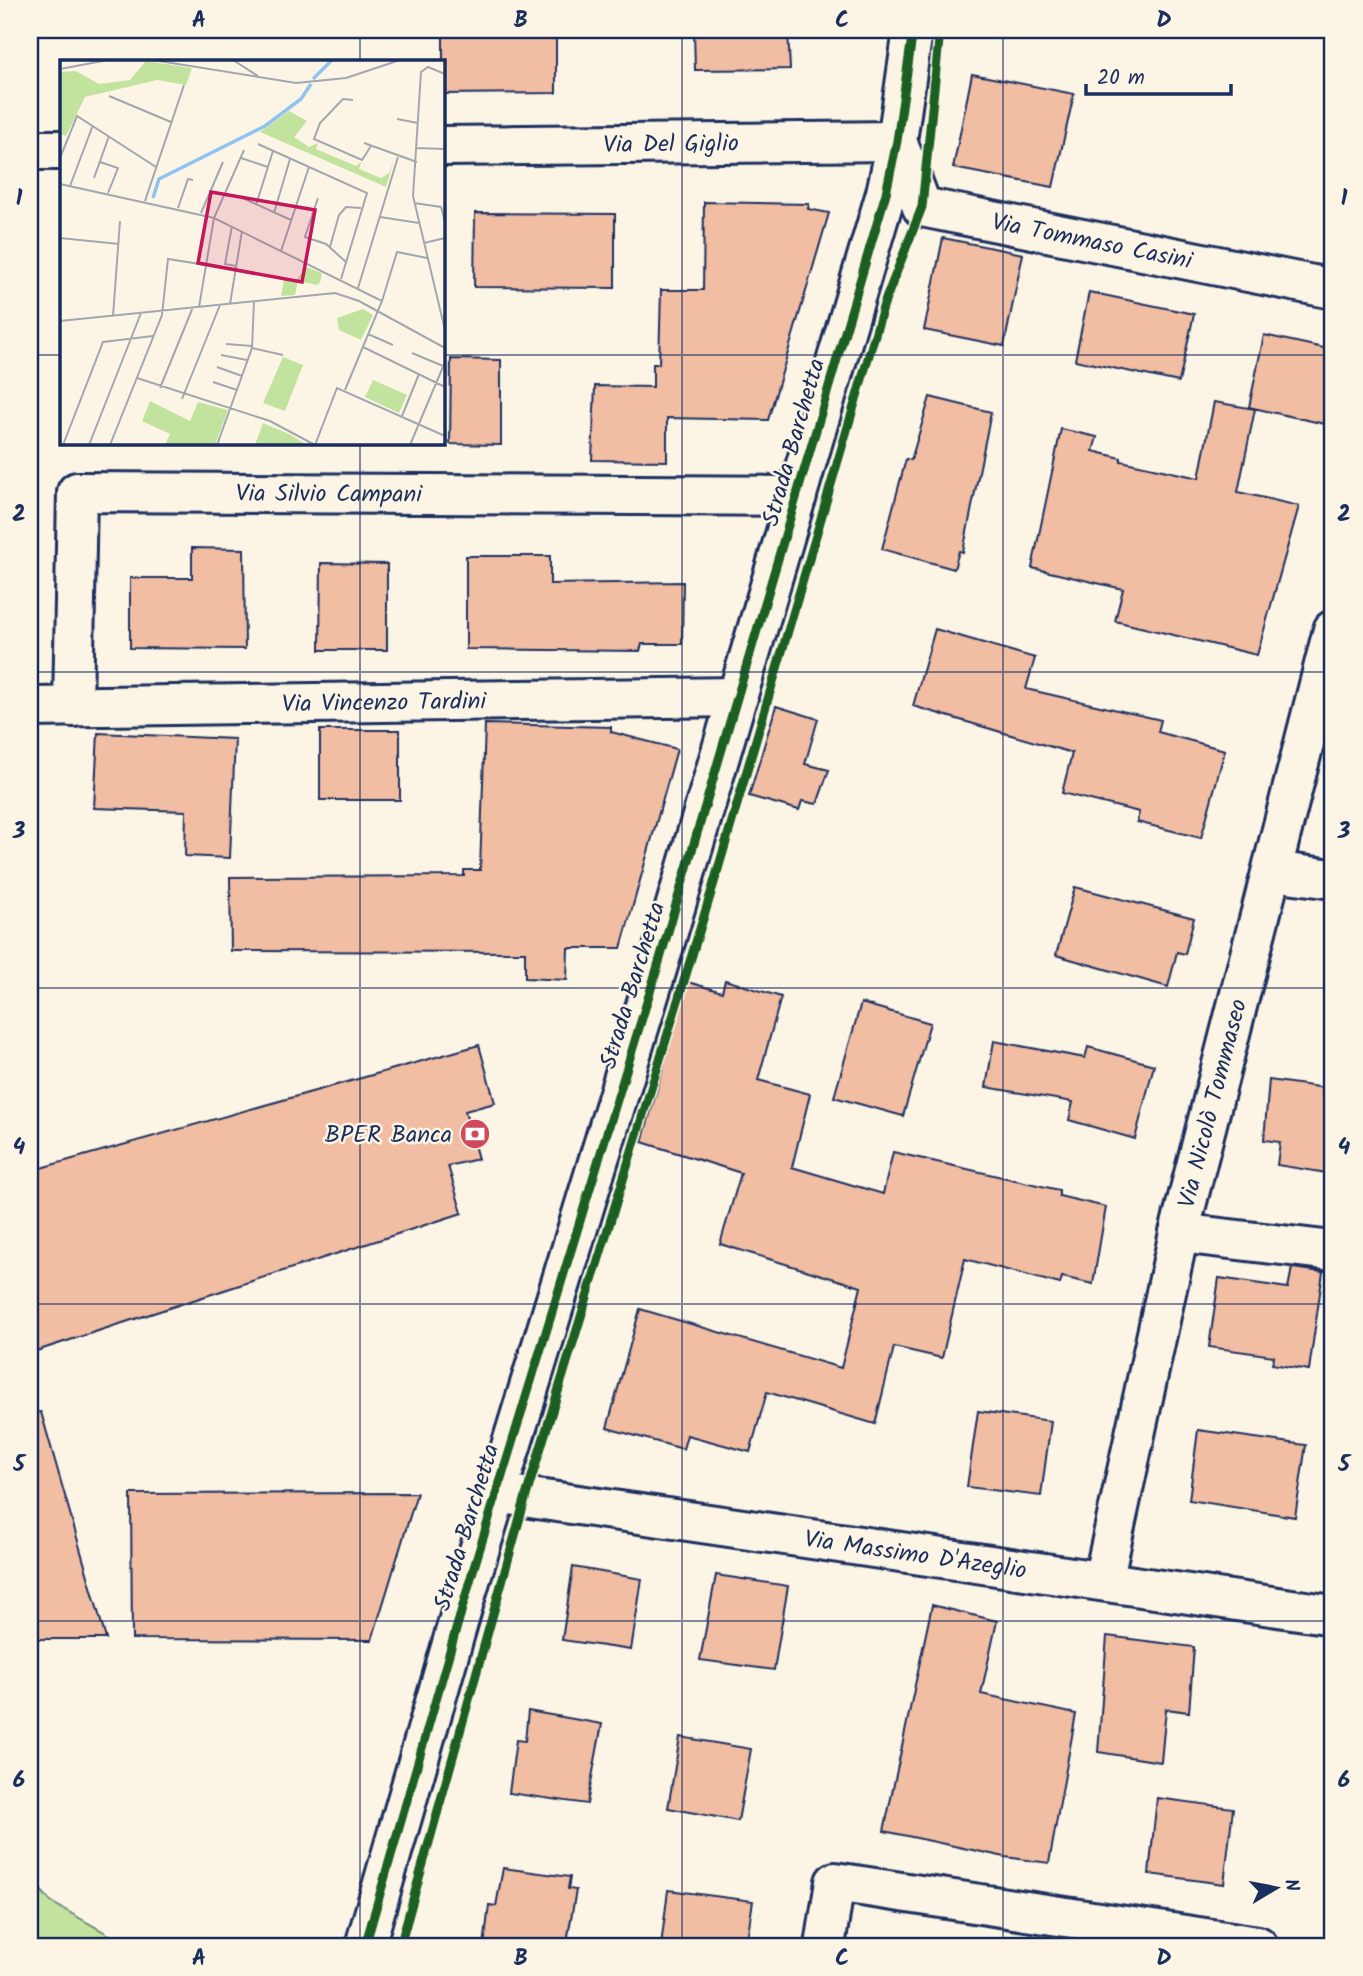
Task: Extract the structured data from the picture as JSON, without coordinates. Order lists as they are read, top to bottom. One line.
{"streets":{"street":["Via Del Giglio","Via Tommaso Casini","Strada Barchetta","Via Silvio Campani","Via Vincenzo Tardini","Via Nicolò Tommaseo","Via Massimo D'Azeglio"]},"crossings":[["Via Del Giglio","Via Tommaso Casini"],["Via Del Giglio","Strada Barchetta"],["Via Tommaso Casini","Strada Barchetta"],["Strada Barchetta","Via Silvio Campani"],["Strada Barchetta","Via Vincenzo Tardini"],["Strada Barchetta","Via Massimo D'Azeglio"],["Via Silvio Campani","Via Vincenzo Tardini"],["Via Nicolò Tommaseo","Via Massimo D'Azeglio"]],"places":{"bank":["BPER Banca"]},"scale_bar":"20 m","north":"right","grid":{"columns":["A","B","C","D"],"rows":["1","2","3","4","5","6"]}}
